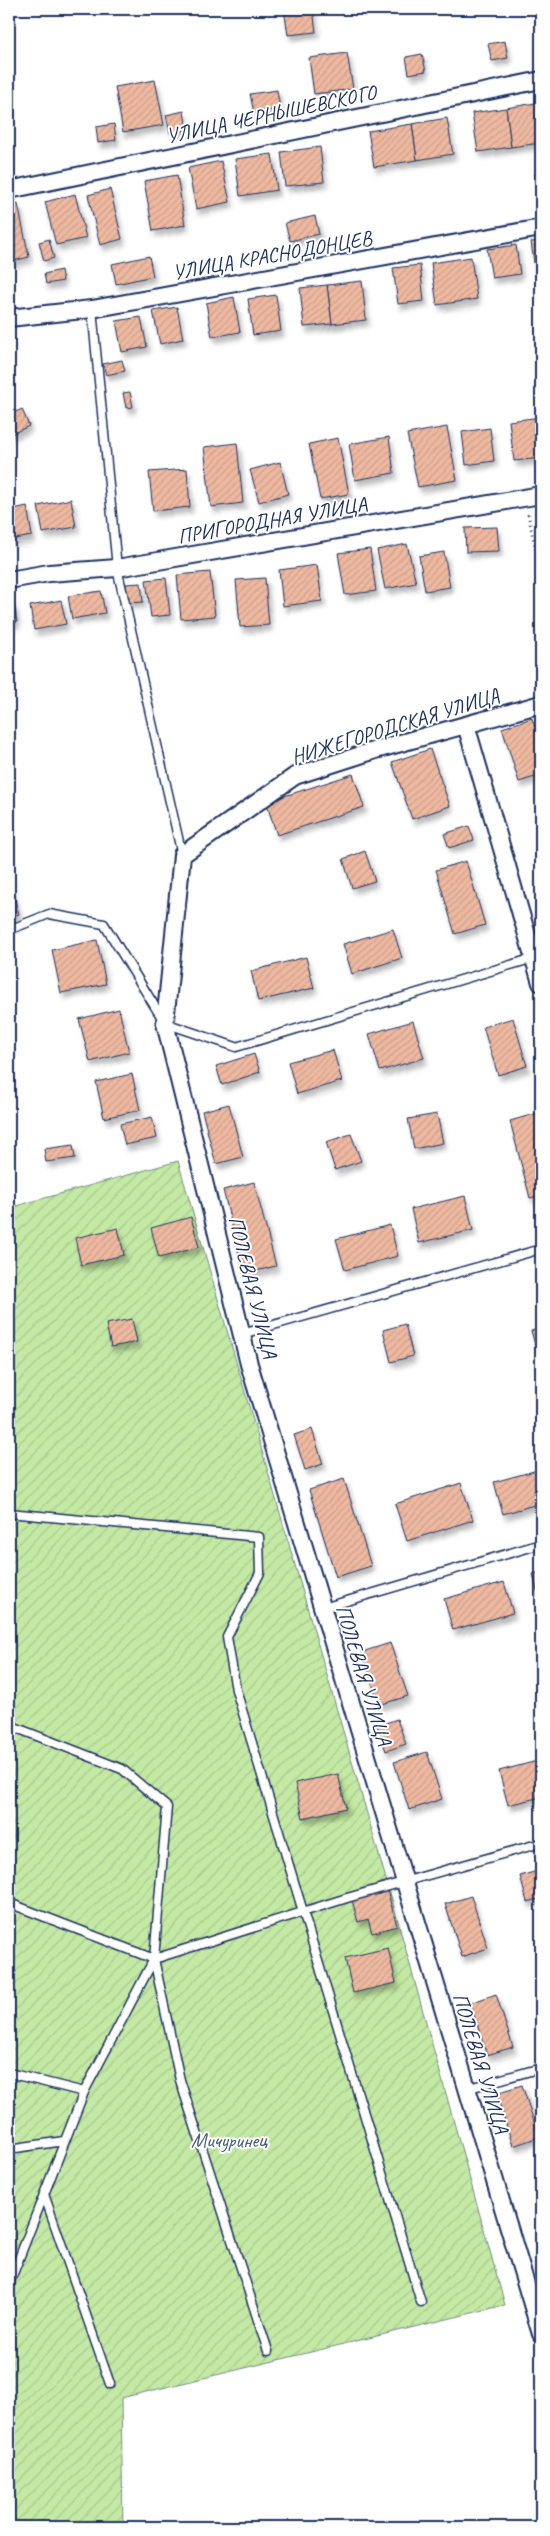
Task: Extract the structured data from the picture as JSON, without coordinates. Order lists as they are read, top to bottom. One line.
{"streets":{"street":["УЛИЦА ЧЕРНЫШЕВСКОГО","УЛИЦА КРАСНОДОНЦЕВ","ПРИГОРОДНАЯ УЛИЦА","НИЖЕГОРОДСКАЯ УЛИЦА","ПОЛЕВАЯ УЛИЦА"]},"parks":["Мичуринец"]}
